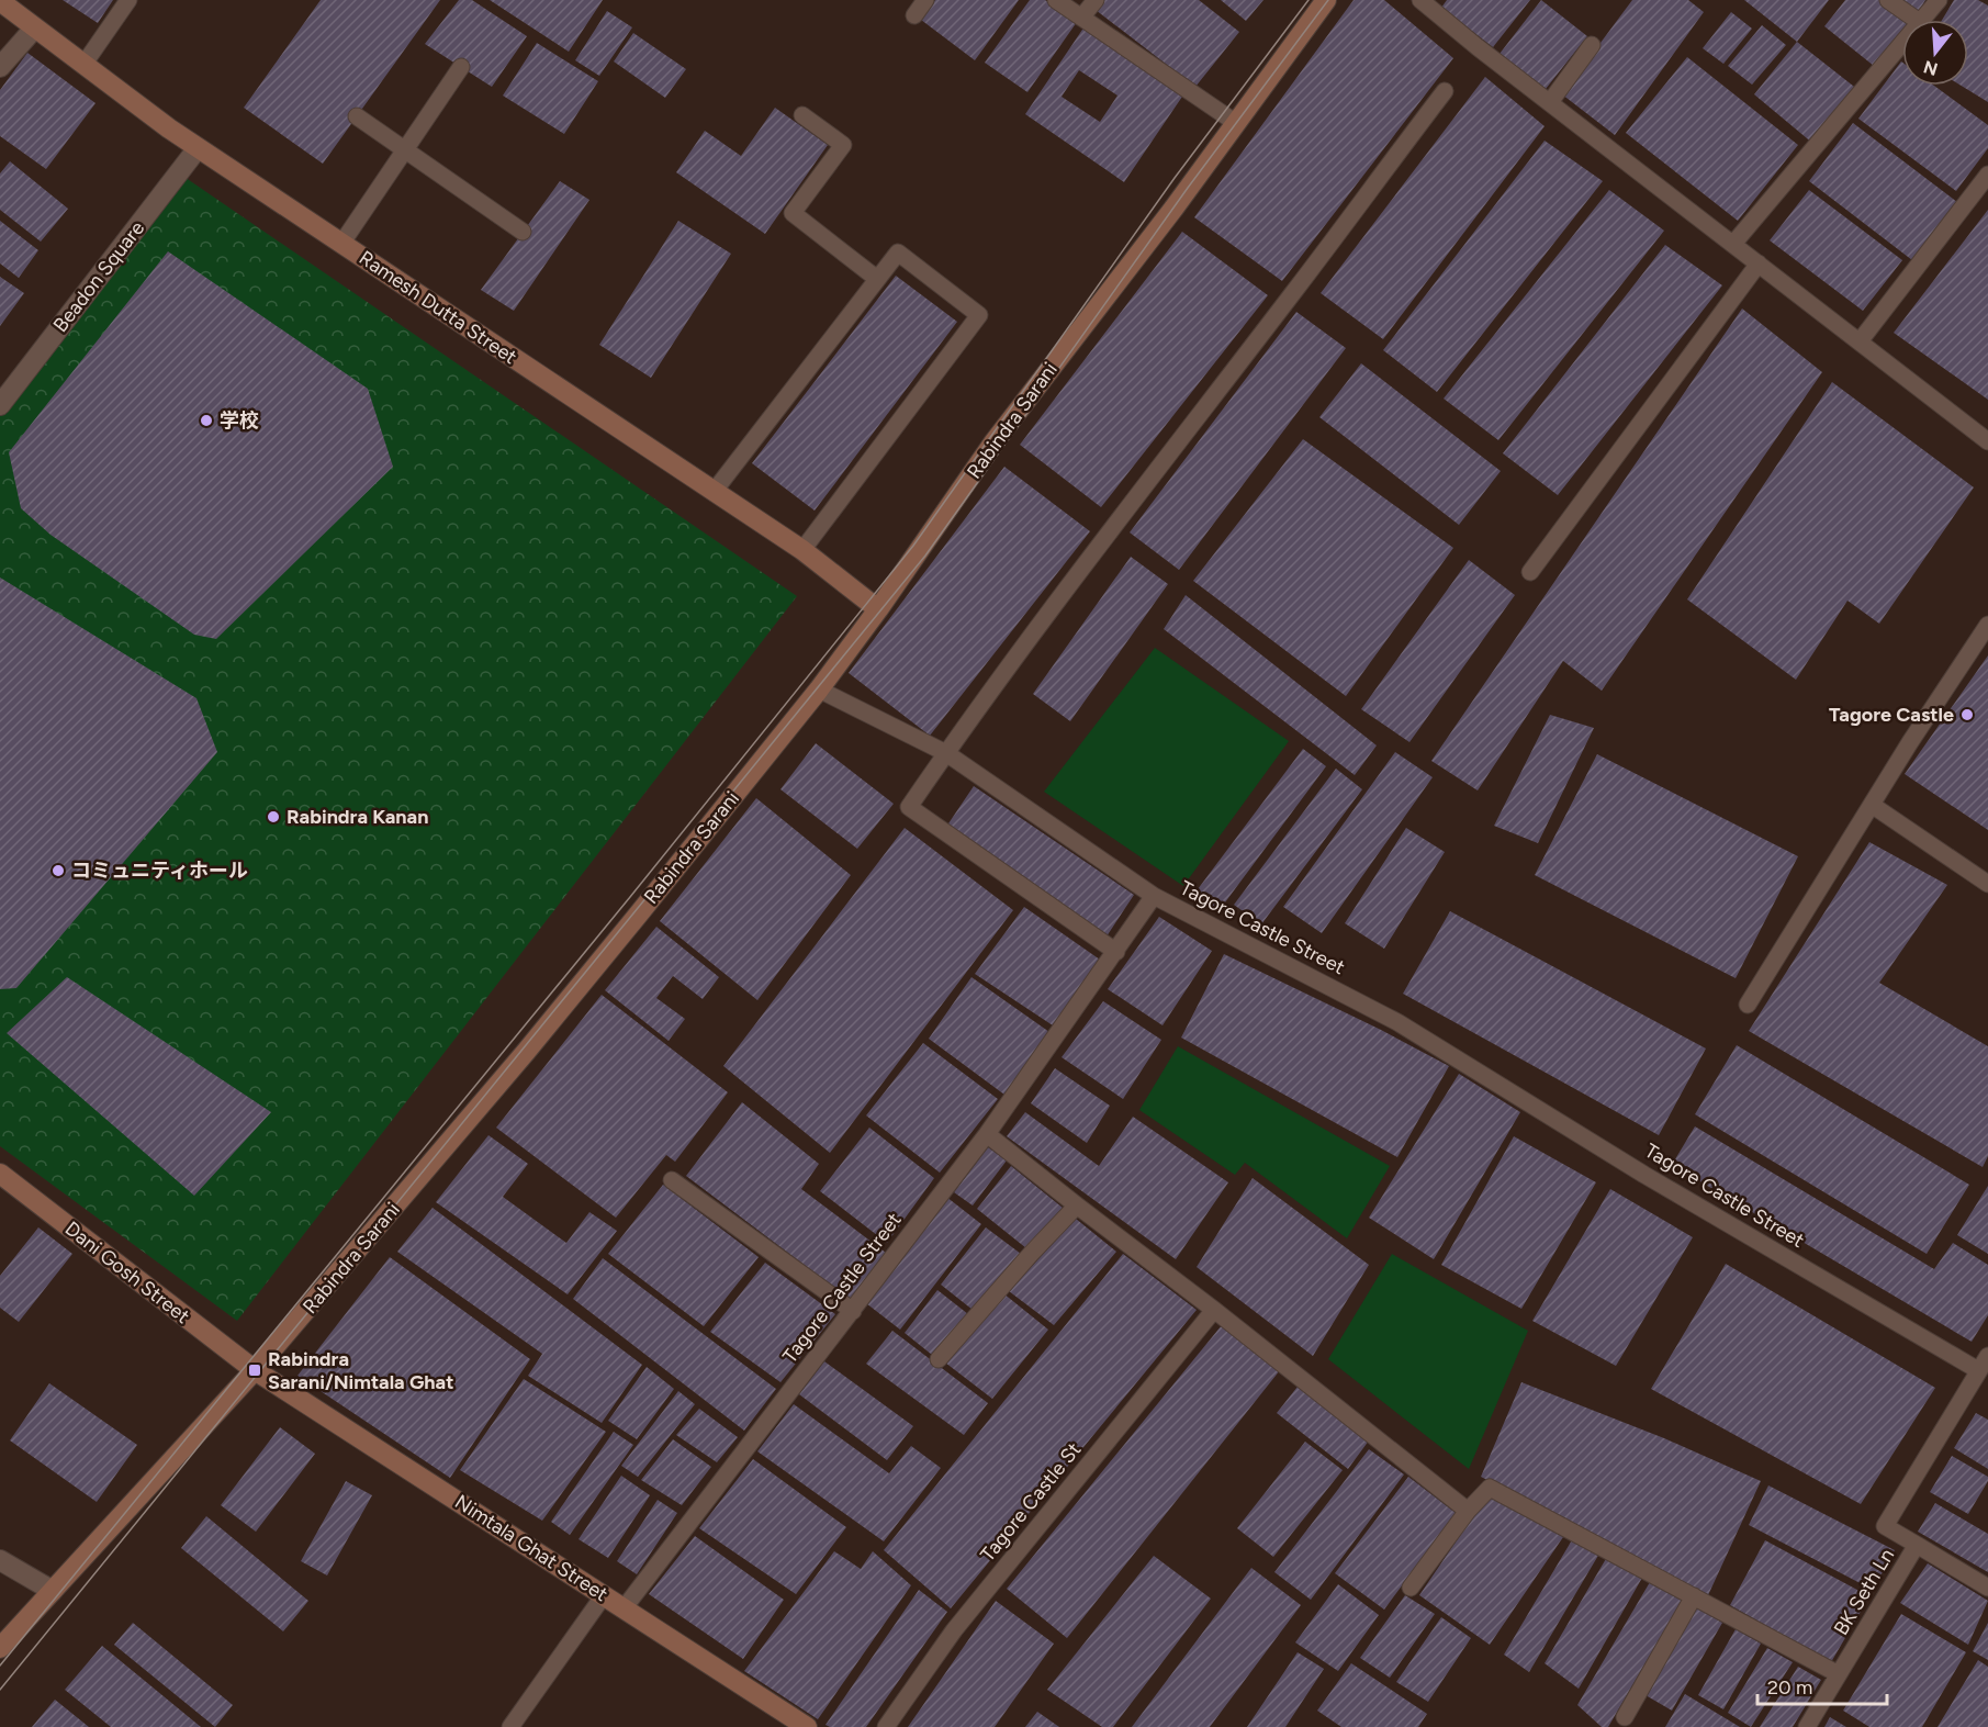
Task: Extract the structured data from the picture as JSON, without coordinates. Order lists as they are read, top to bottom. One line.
{"streets":{"main road":["Ramesh Dutta Street","Rabindra Sarani","Dani Gosh Street","Nimtala Ghat Street"],"street":["Beadon Square"],"lane":["Tagore Castle Street","Tagore Castle St","BK Seth Ln"]},"crossings":[["Beadon Square","Ramesh Dutta Street"],["Ramesh Dutta Street","Rabindra Sarani"],["Rabindra Sarani","Dani Gosh Street"],["Rabindra Sarani","Nimtala Ghat Street"],["Tagore Castle Street","Nimtala Ghat Street"],["Tagore Castle Street","BK Seth Ln"],["Dani Gosh Street","Nimtala Ghat Street"]],"places":{"other":["学校","Tagore Castle","Rabindra Kanan","コミュニティホール"],"transit":["Rabindra Sarani/Nimtala Ghat"]},"scale_bar":"20 m","north":"bottom"}
